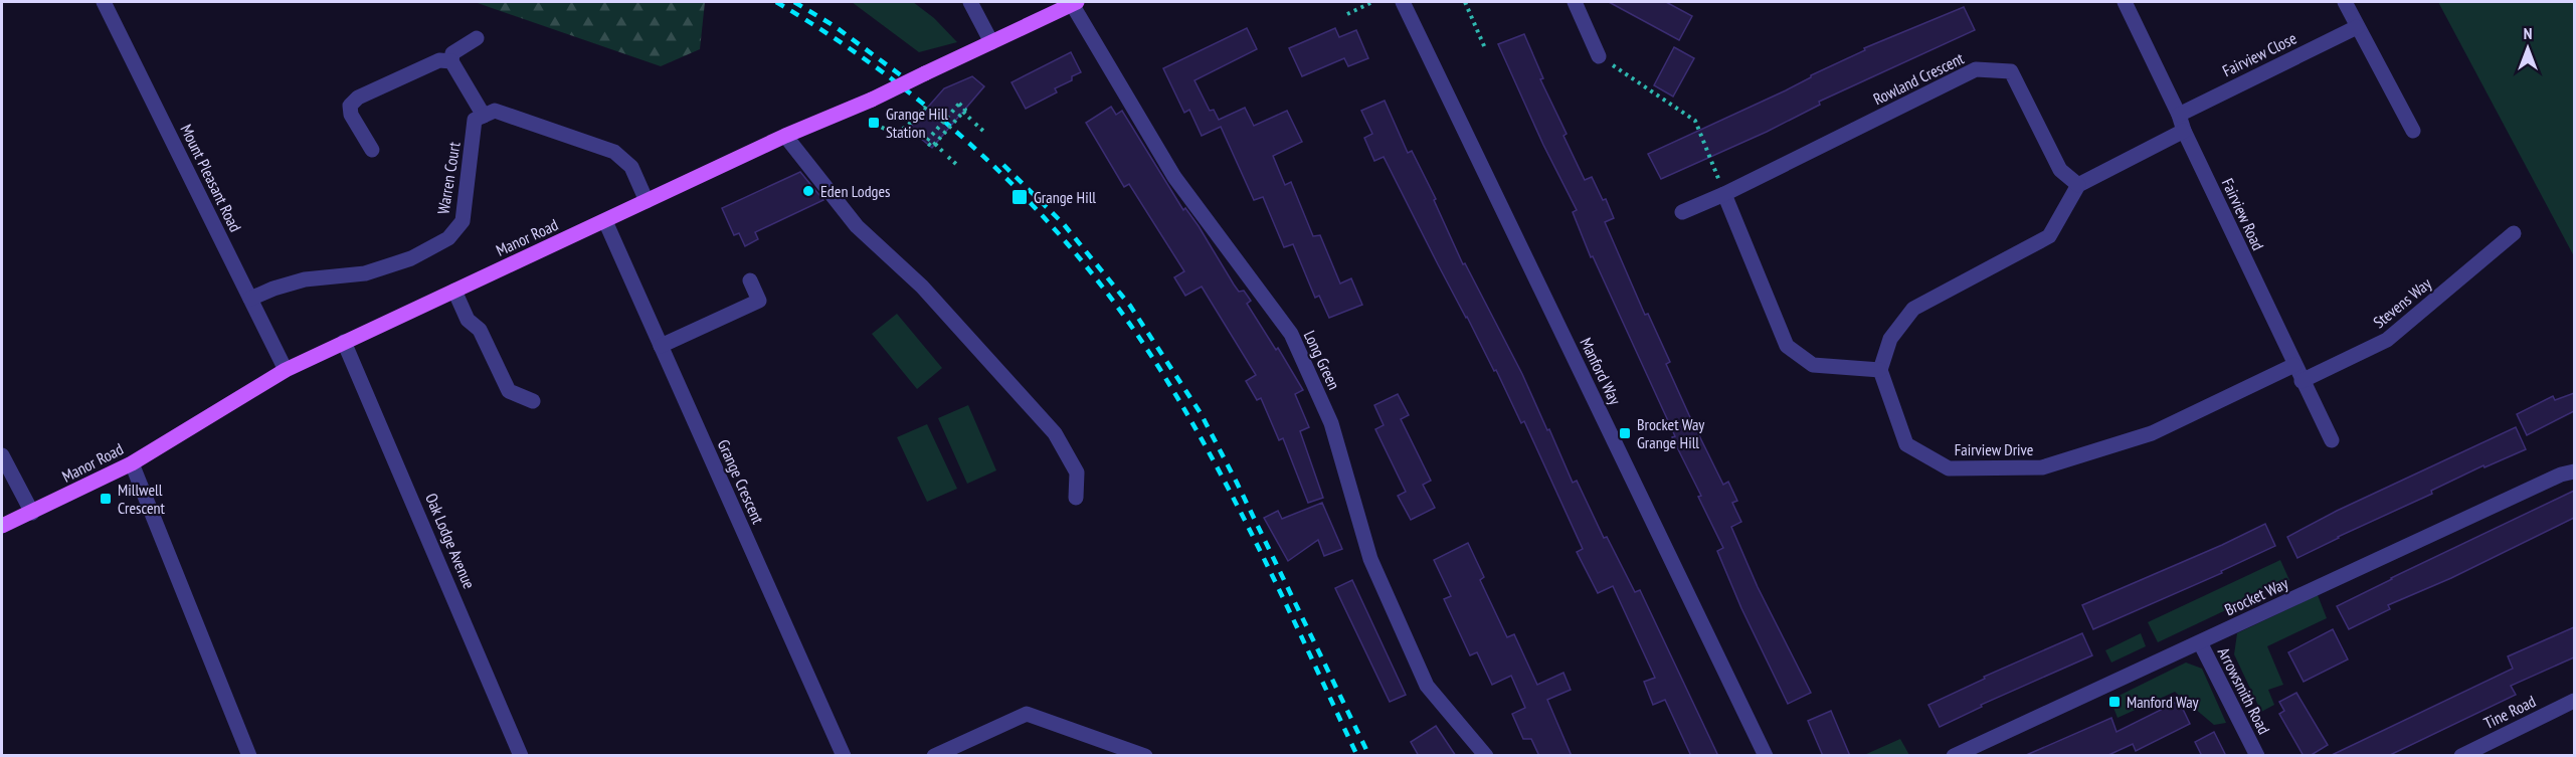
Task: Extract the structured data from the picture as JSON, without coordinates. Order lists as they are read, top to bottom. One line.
{"streets":{"main road":["Manor Road"],"street":["Fairview Close","Rowland Crescent","Mount Pleasant Road","Warren Court","Fairview Road","Stevens Way","Long Green","Manford Way","Fairview Drive","Grange Crescent","Oak Lodge Avenue","Brocket Way","Arrowsmith Road","Tine Road"]},"crossings":[["Fairview Close","Fairview Road"],["Mount Pleasant Road","Warren Court"],["Mount Pleasant Road","Manor Road"],["Fairview Road","Stevens Way"],["Fairview Road","Fairview Drive"],["Manor Road","Long Green"],["Manor Road","Grange Crescent"],["Manor Road","Oak Lodge Avenue"],["Brocket Way","Arrowsmith Road"]],"places":{"transit":["Grange Hill Station","Grange Hill","Brocket Way Grange Hill","Millwell Crescent","Manford Way"],"other":["Eden Lodges"]},"north":"top"}
